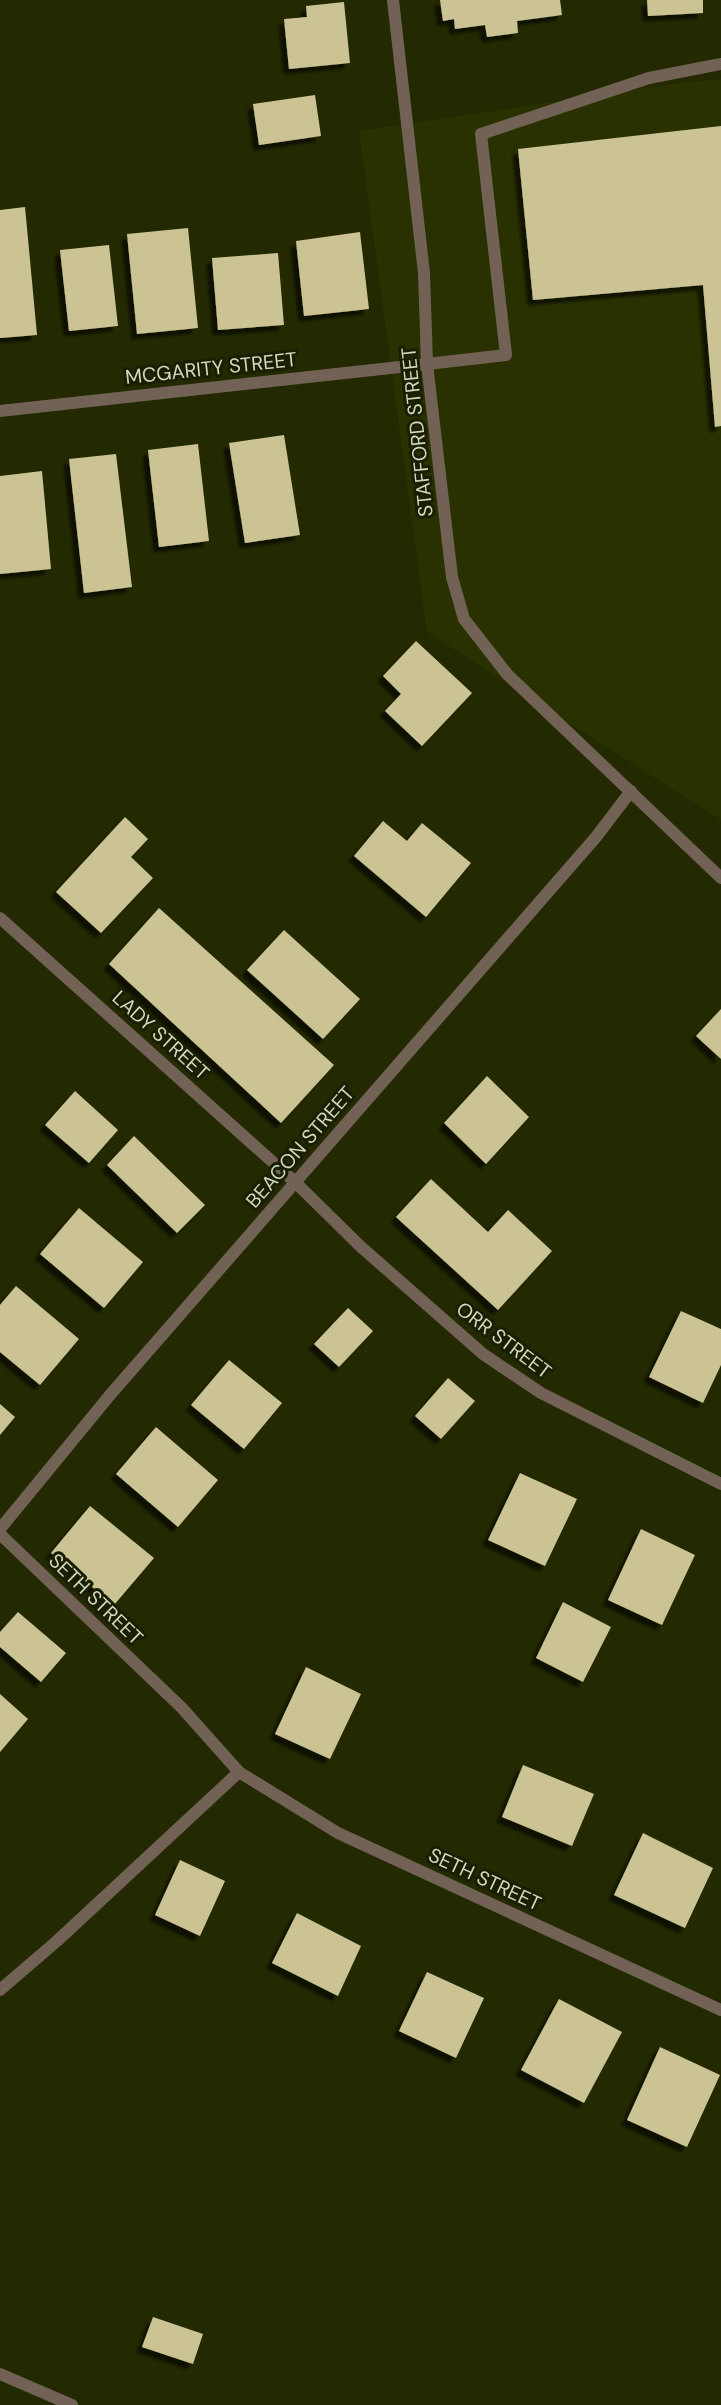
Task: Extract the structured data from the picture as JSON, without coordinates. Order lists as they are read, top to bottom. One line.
{"streets":{"street":["MCGARITY STREET","STAFFORD STREET","LADY STREET","BEACON STREET","ORR STREET","SETH STREET"]},"crossings":[["MCGARITY STREET","STAFFORD STREET"],["STAFFORD STREET","BEACON STREET"],["LADY STREET","BEACON STREET"],["LADY STREET","ORR STREET"],["BEACON STREET","ORR STREET"]]}
